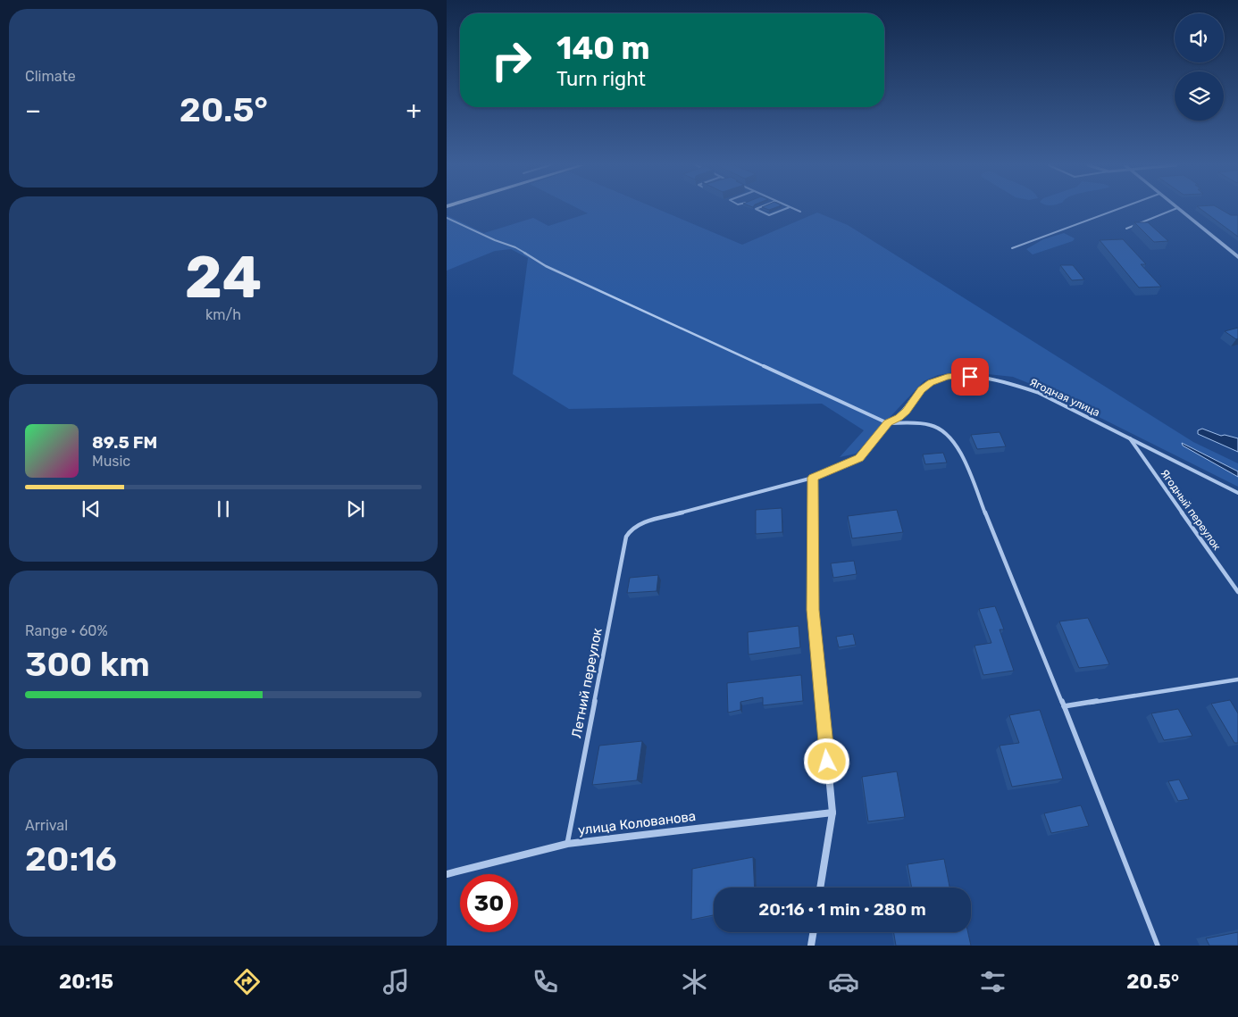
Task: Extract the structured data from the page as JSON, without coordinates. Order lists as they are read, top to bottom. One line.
{"streets":{"street":["улица Колованова"],"lane":["Ягодная улица","Ягодный переулок","Летний переулок"]},"crossings":[["Ягодная улица","Ягодный переулок"],["Летний переулок","улица Колованова"]],"page":{"tile":["Climate",["24","km/h"],["Range · 60%","300 km"],["Arrival","20:16"]],"turn":["140 m","Turn right"],"heat":["−","20.5°","+"],"song":["89.5 FM","Music"],"limit":"30","trip":"20:16 · 1 min · 280 m","tabs":["20:15","20.5°"]}}
